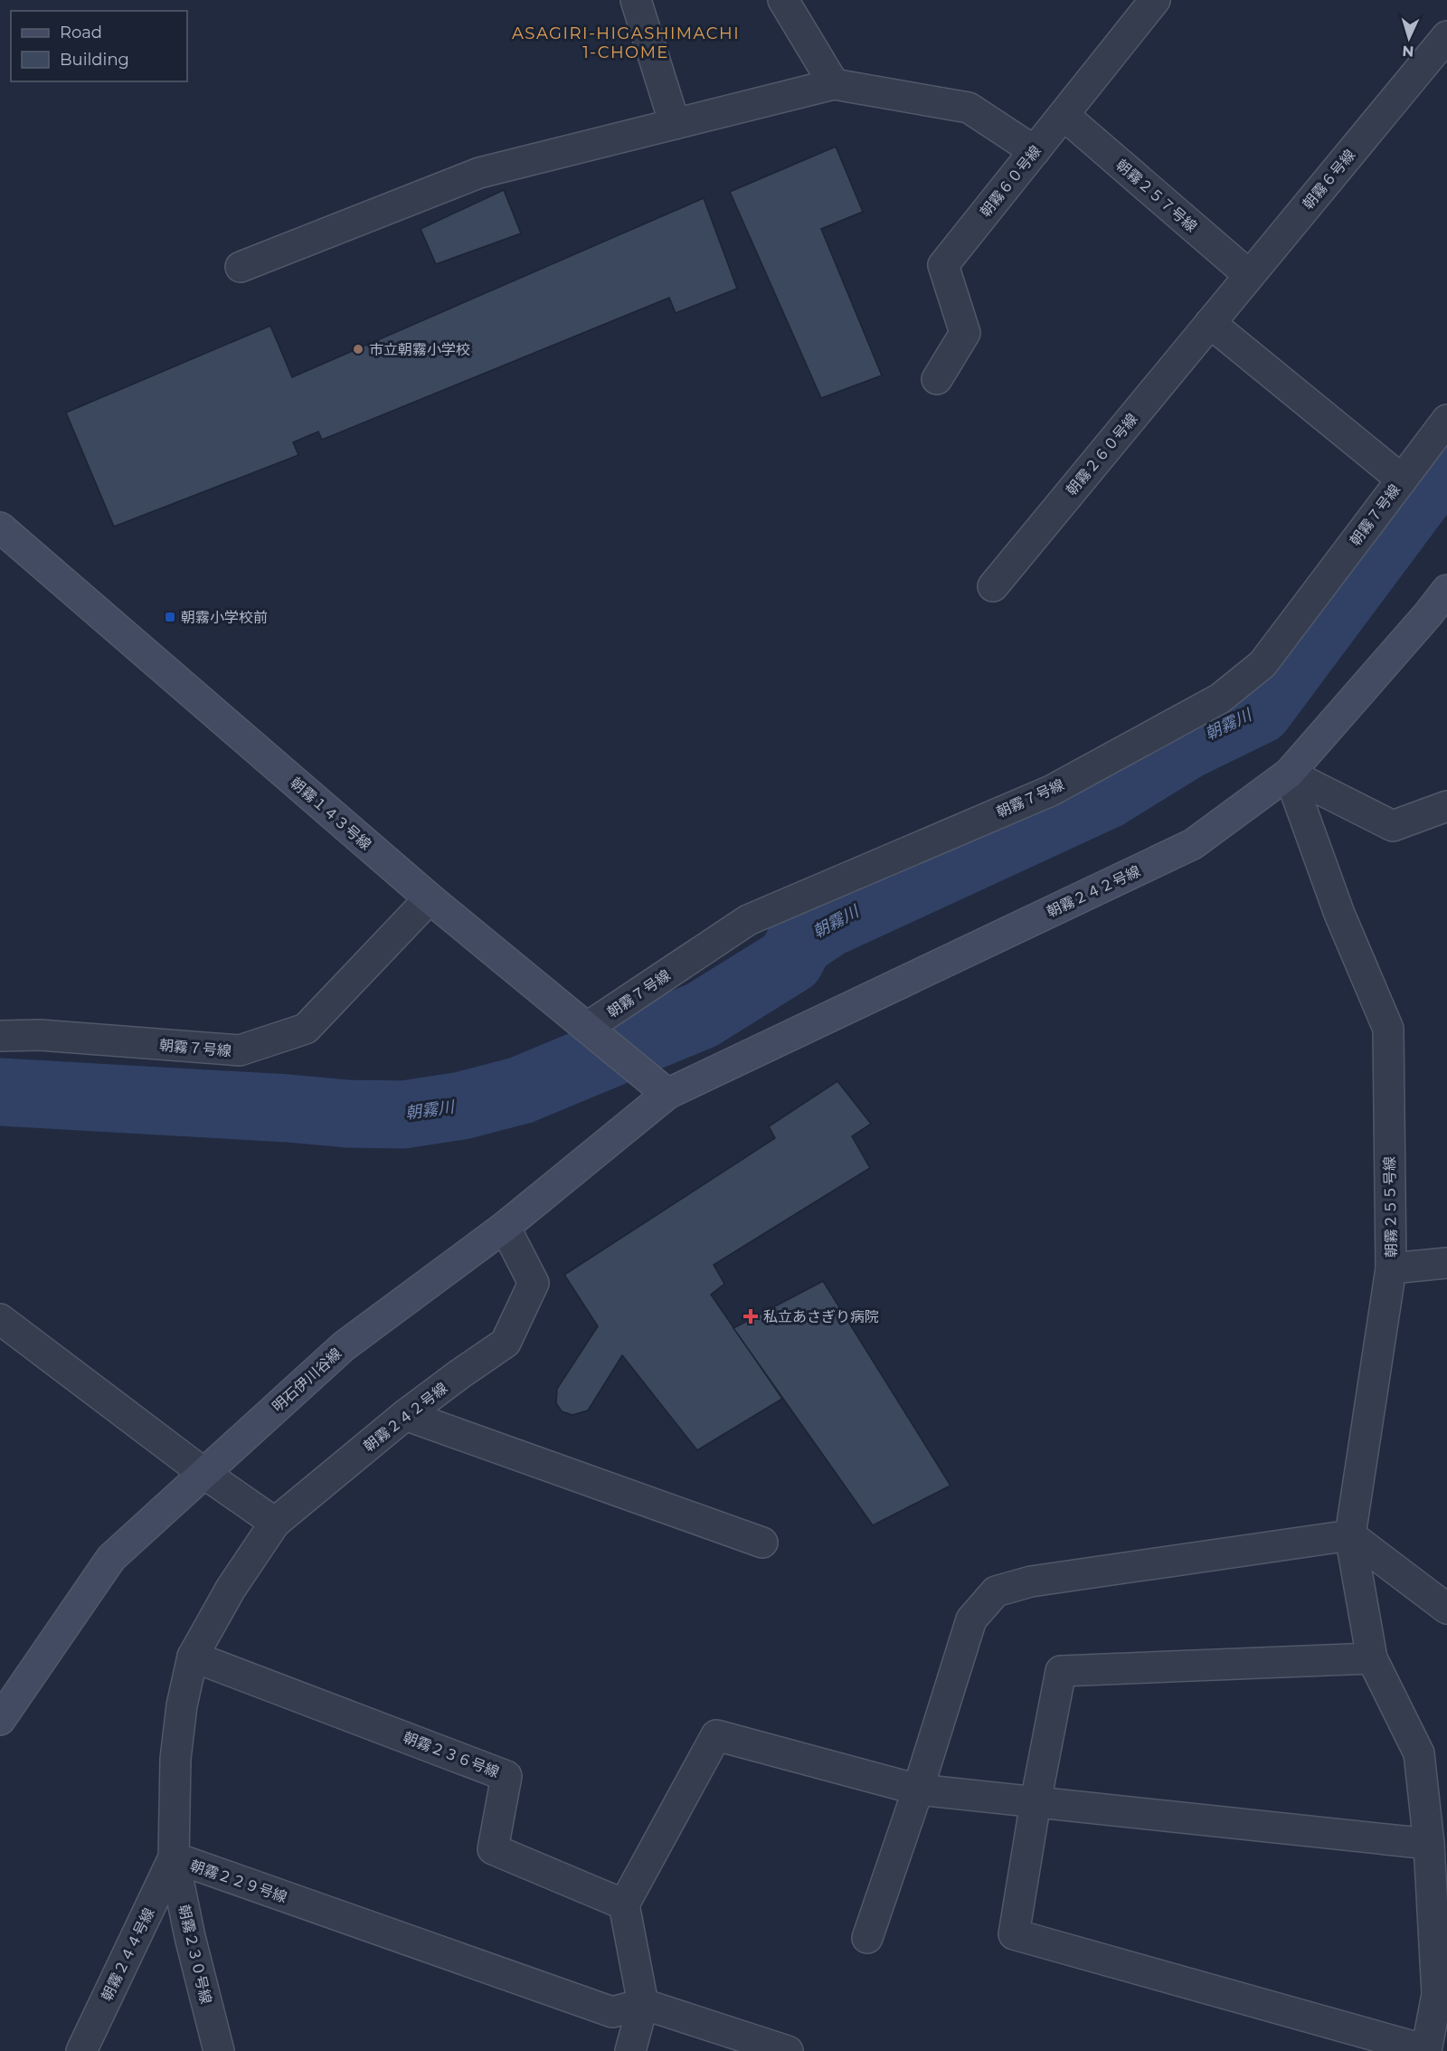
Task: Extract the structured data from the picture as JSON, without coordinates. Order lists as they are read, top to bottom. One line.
{"streets":{"street":["朝霧６号線","朝霧６０号線","朝霧２５７号線","朝霧２６０号線","朝霧７号線","朝霧１４３号線","朝霧２４２号線","朝霧２５５号線","明石伊川谷線","朝霧２３６号線","朝霧２２９号線","朝霧２４４号線","朝霧２３０号線"]},"crossings":[["朝霧６号線","朝霧２５７号線"],["朝霧６号線","朝霧２６０号線"],["朝霧６０号線","朝霧２５７号線"],["朝霧７号線","朝霧１４３号線"],["朝霧１４３号線","朝霧２４２号線"],["朝霧１４３号線","明石伊川谷線"],["朝霧２４２号線","朝霧２５５号線"],["朝霧２４２号線","明石伊川谷線"],["朝霧２４２号線","朝霧２２９号線"],["朝霧２３６号線","朝霧２２９号線"],["朝霧２２９号線","朝霧２４４号線"],["朝霧２２９号線","朝霧２３０号線"],["朝霧２４４号線","朝霧２３０号線"]],"districts":["ASAGIRI-HIGASHIMACHI 1-CHOME"],"water":["朝霧川"],"places":{"other":["市立朝霧小学校"],"transit":["朝霧小学校前"],"health":["私立あさぎり病院"]},"legend":["Road","Building"],"north":"bottom"}
